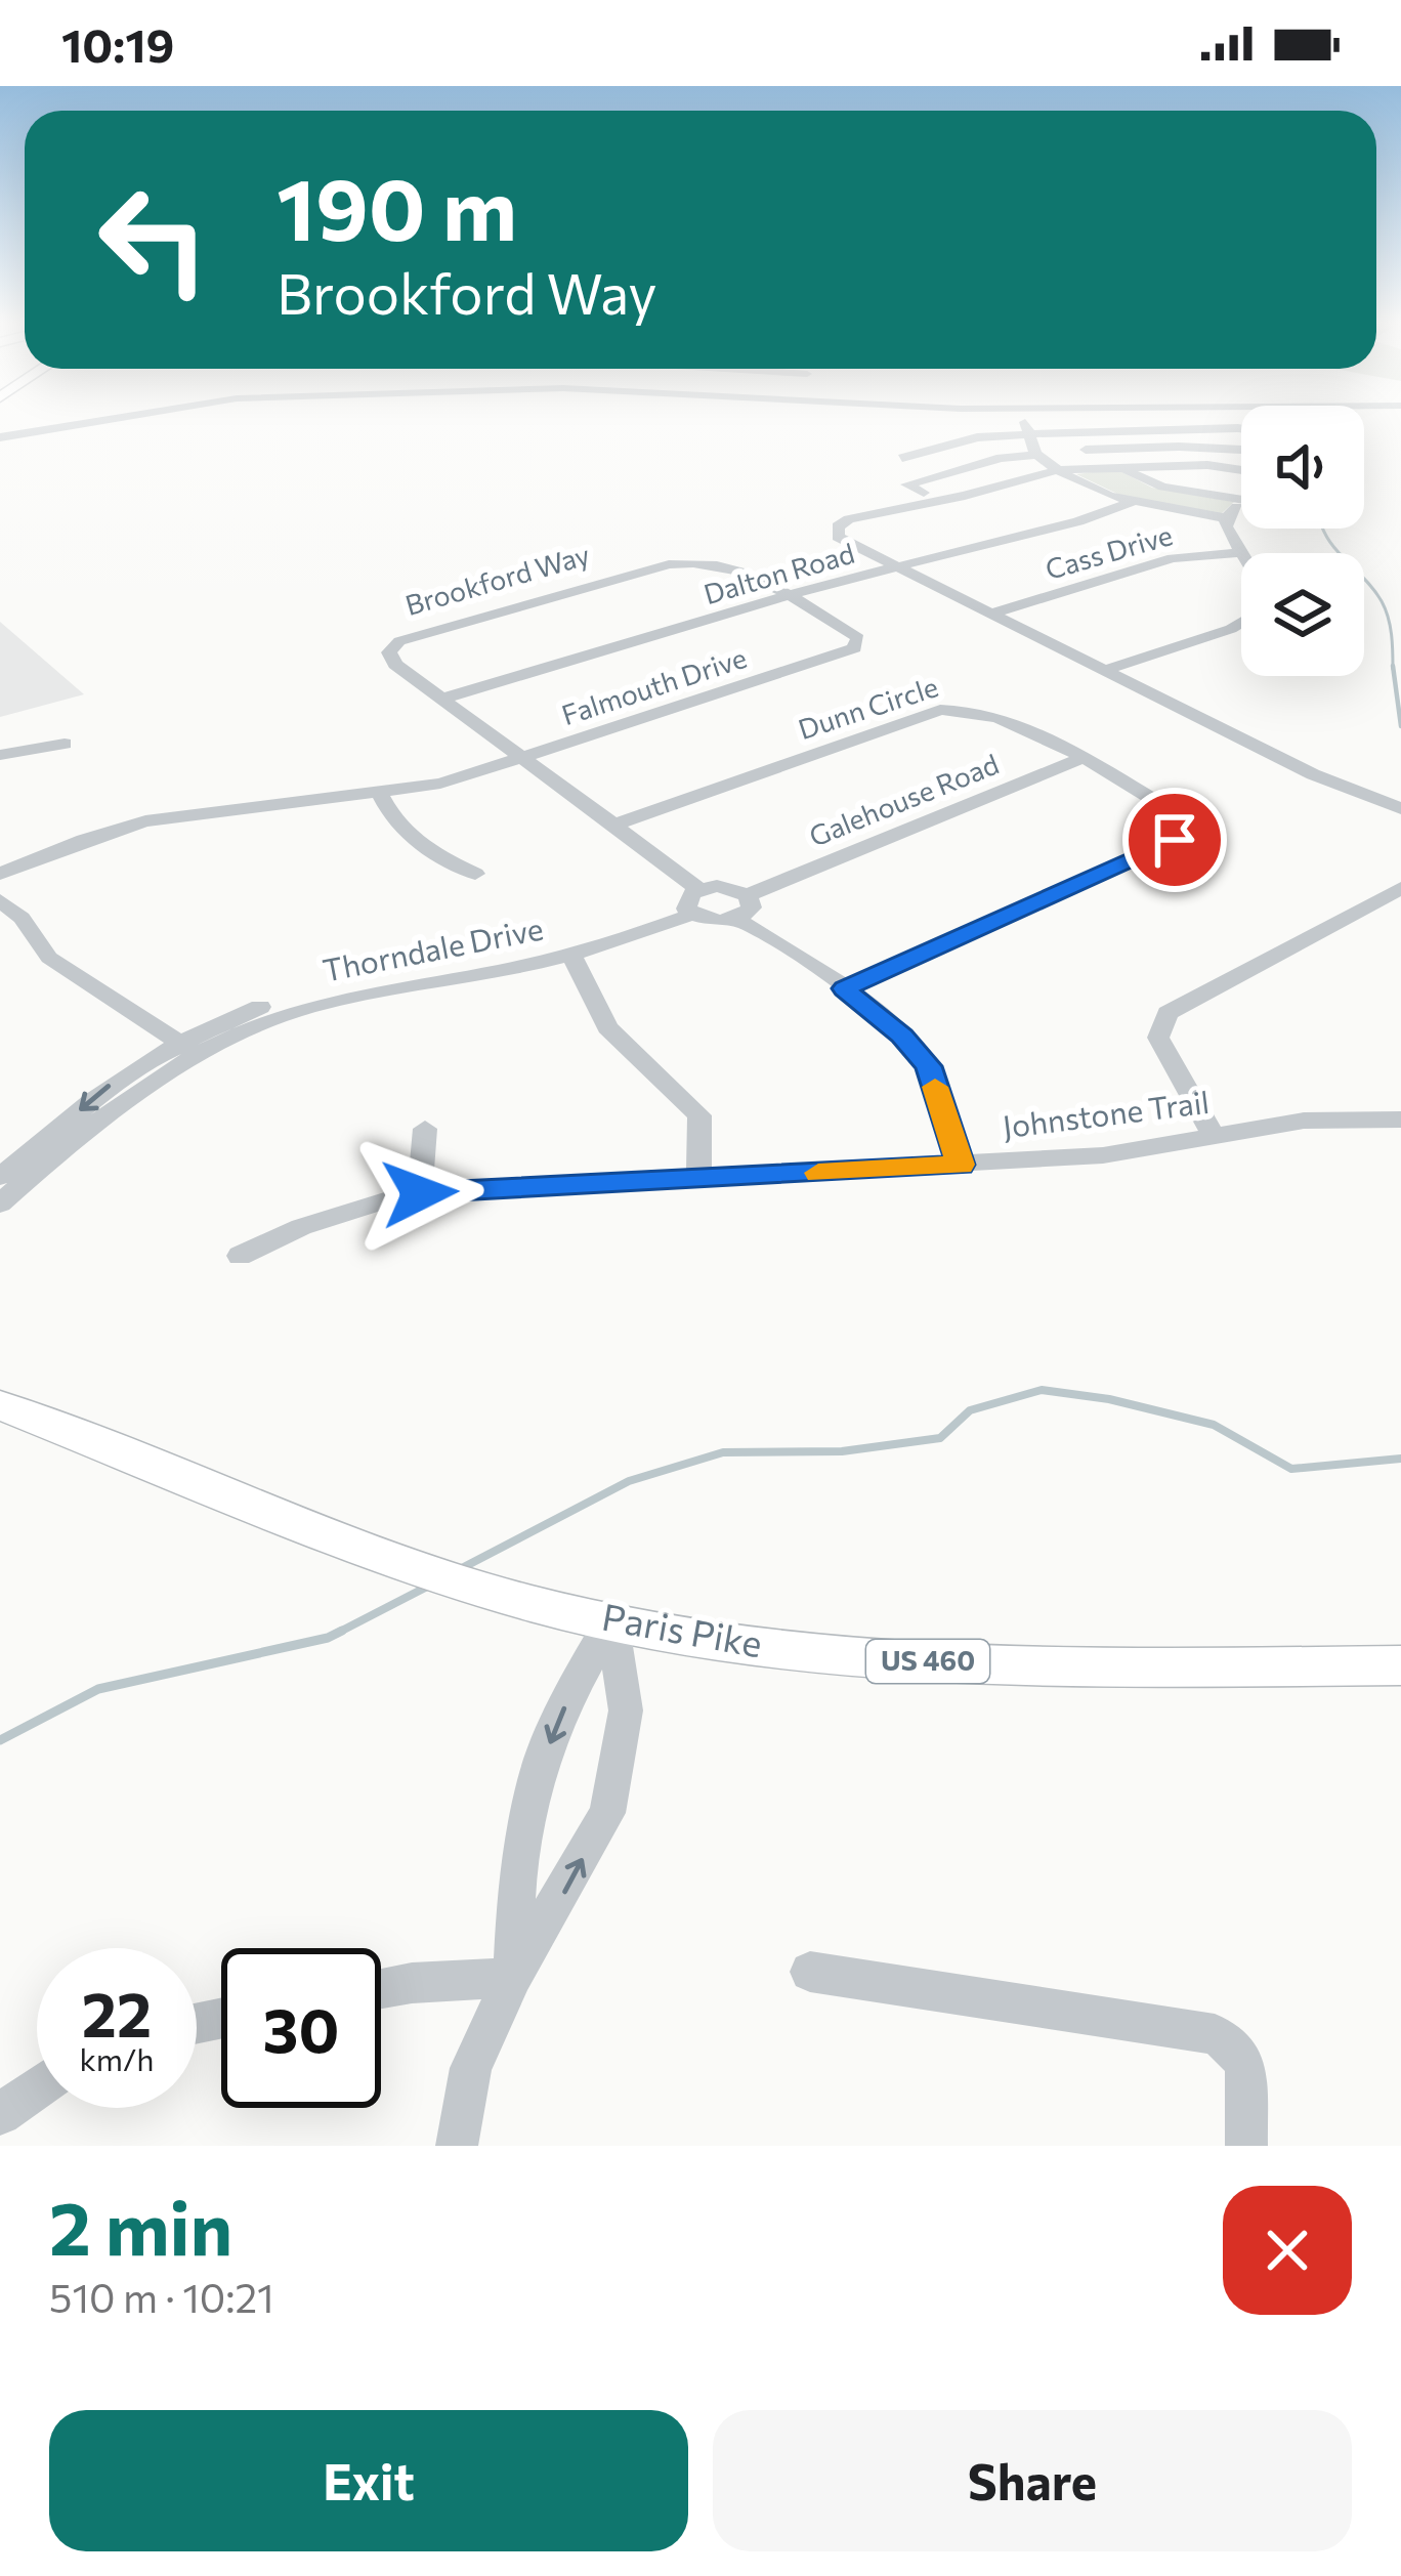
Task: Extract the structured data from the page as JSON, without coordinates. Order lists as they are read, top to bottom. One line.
{"streets":{"main road":["Paris Pike","US 460"],"street":["Cass Drive","Dalton Road","Brookford Way","Falmouth Drive","Dunn Circle","Galehouse Road","Thorndale Drive","Johnstone Trail"]},"crossings":[["Dalton Road","Brookford Way"],["Dalton Road","Falmouth Drive"],["Brookford Way","Falmouth Drive"],["Brookford Way","Dunn Circle"],["Dunn Circle","Galehouse Road"]],"page":{"status":"10:19","turn":["190 m","Brookford Way"],"speed":"22 km/h","limit":"30","heading":["2 min","510 m · 10:21"],"buttons":["Exit","Share"]}}
